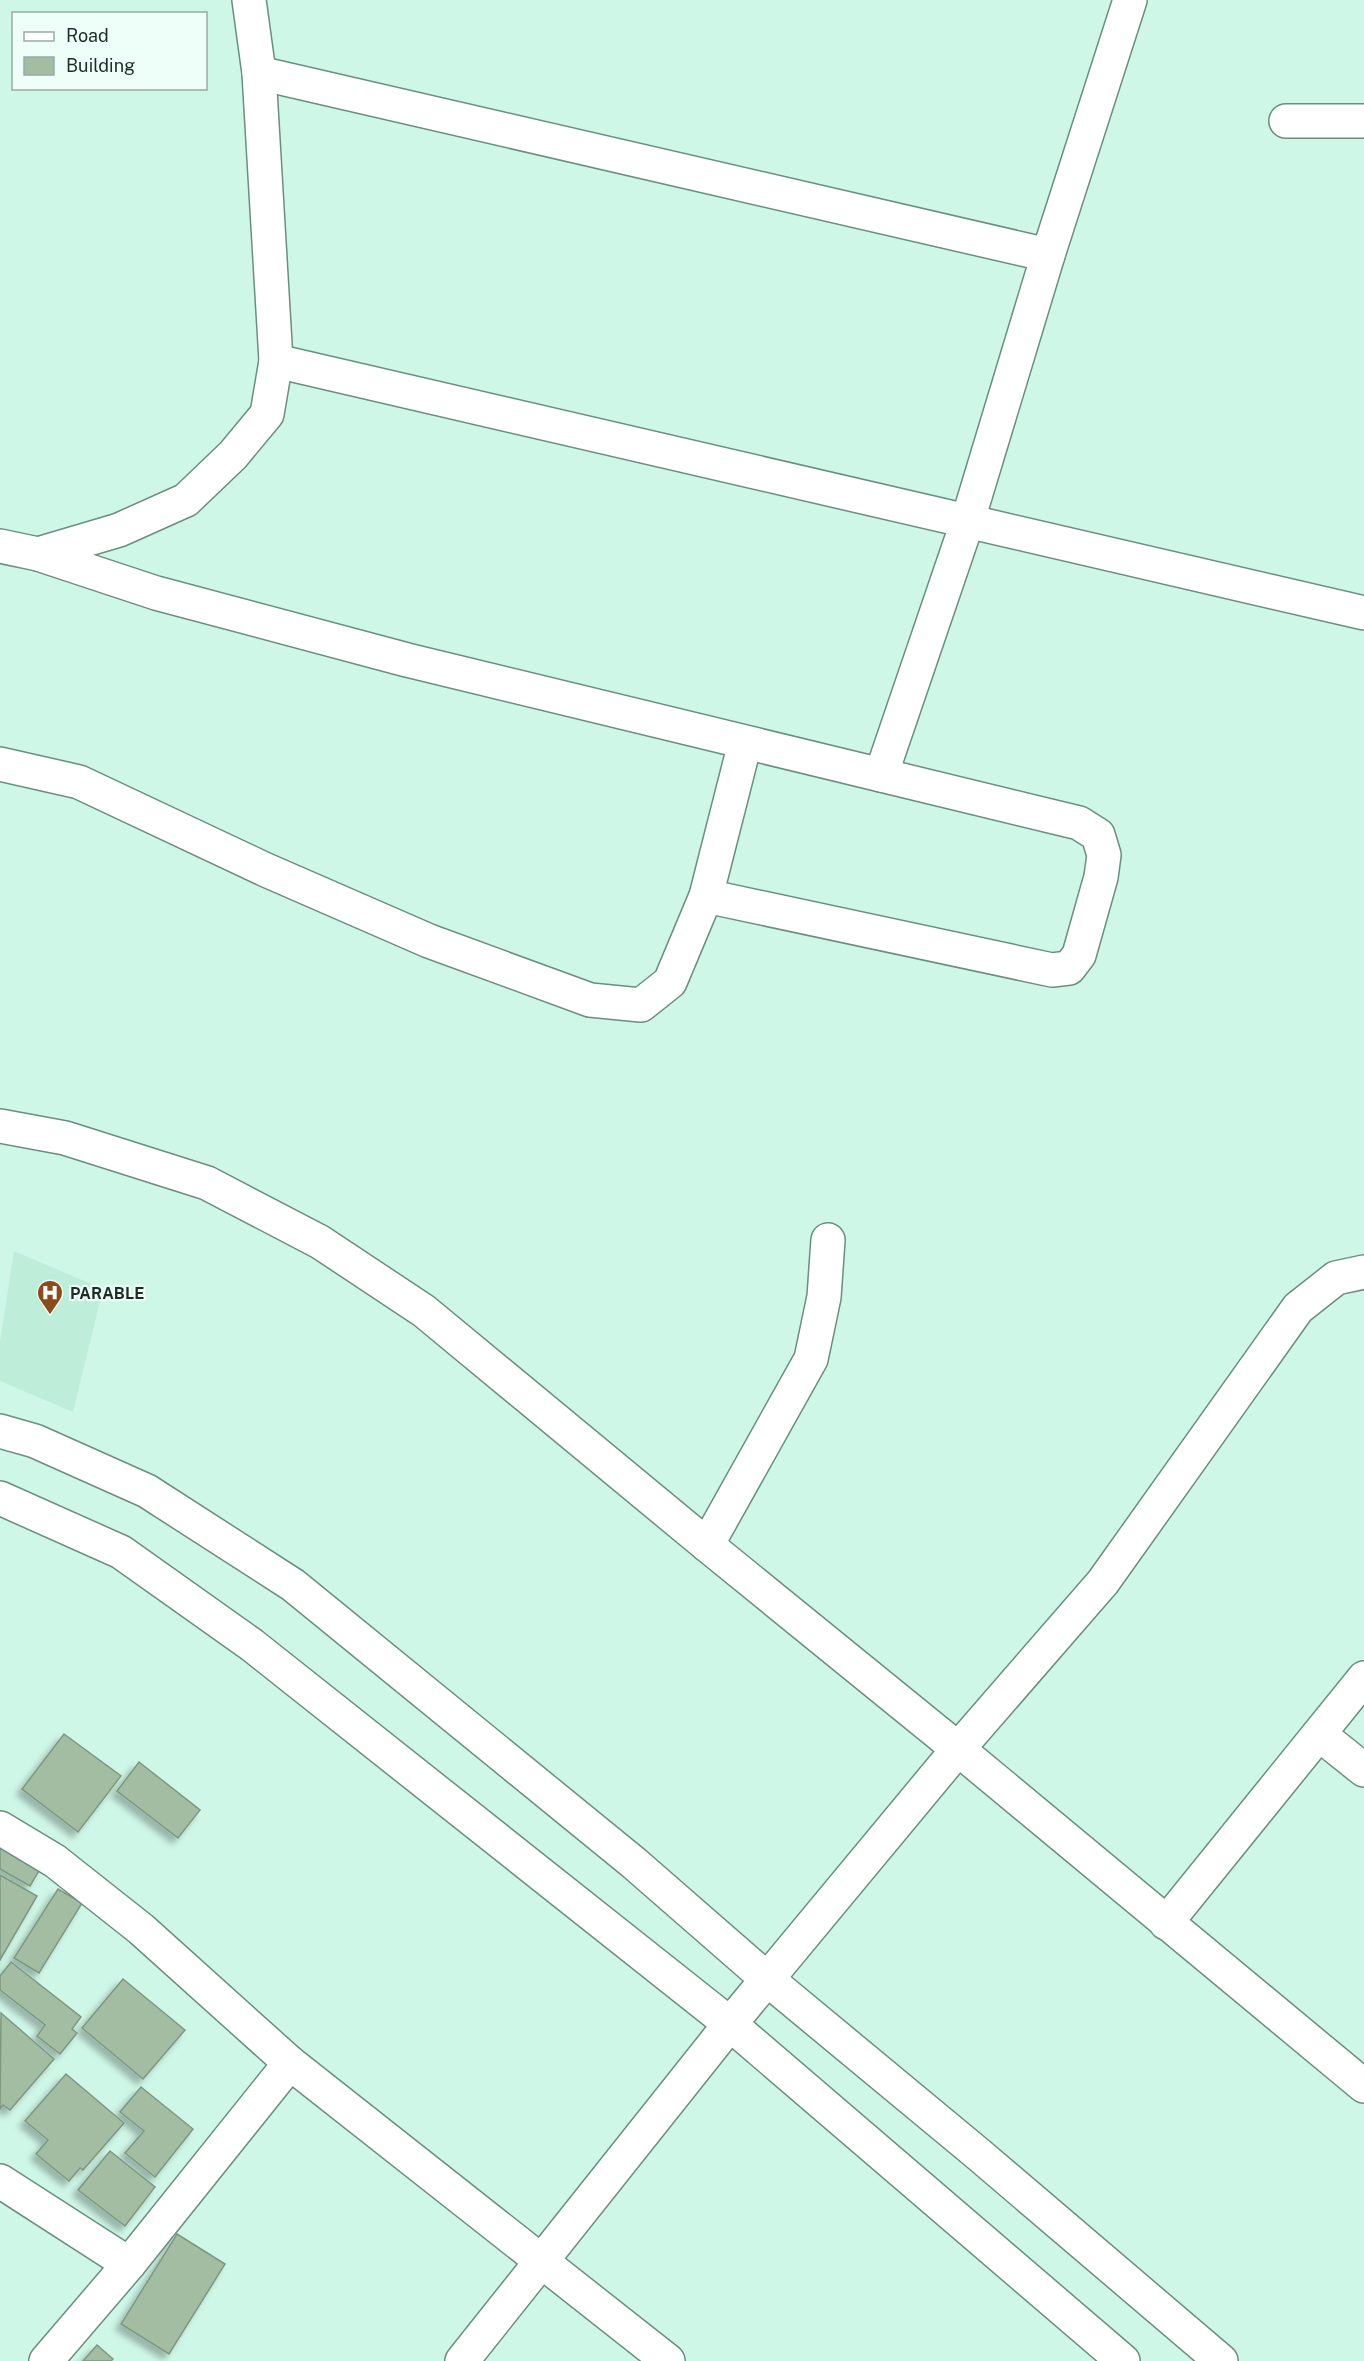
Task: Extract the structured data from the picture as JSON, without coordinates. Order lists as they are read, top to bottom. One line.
{"places":{"hospital":["PARABLE"]},"legend":["Road","Building"]}
